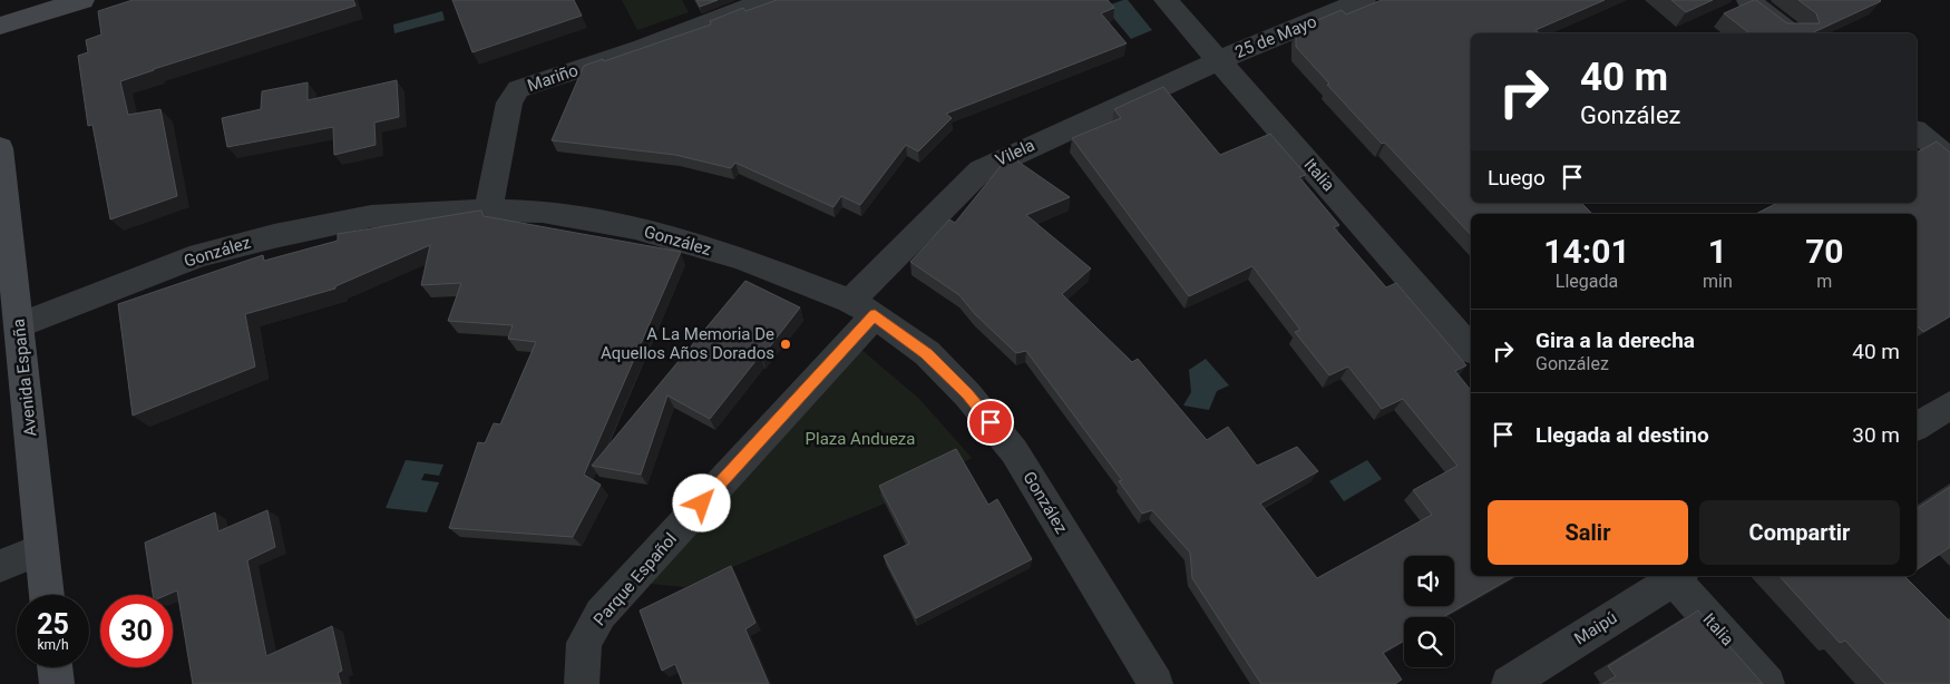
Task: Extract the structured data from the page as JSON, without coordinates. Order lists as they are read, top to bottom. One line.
{"streets":{"main road":["Avenida España"],"street":["25 de Mayo","Mariño","Vilela","Italia","González","Parque Español","Maipú"]},"crossings":[["25 de Mayo","Vilela"],["25 de Mayo","Italia"],["Mariño","González"],["Vilela","Italia"],["Vilela","González"],["Vilela","Parque Español"],["Italia","Maipú"],["González","Avenida España"],["González","Parque Español"]],"parks":["Plaza Andueza"],"places":["A La Memoria De Aquellos Años Dorados"],"page":{"turn":["40 m","González"],"then":"Luego","eta":["14:01","Llegada","1","min","70","m"],"list":[{"name":"Gira a la derecha","note":"González","value":"40 m"},{"name":"Llegada al destino","value":"30 m"}],"buttons":["Salir","Compartir"],"speed":"25 km/h","limit":"30"}}
